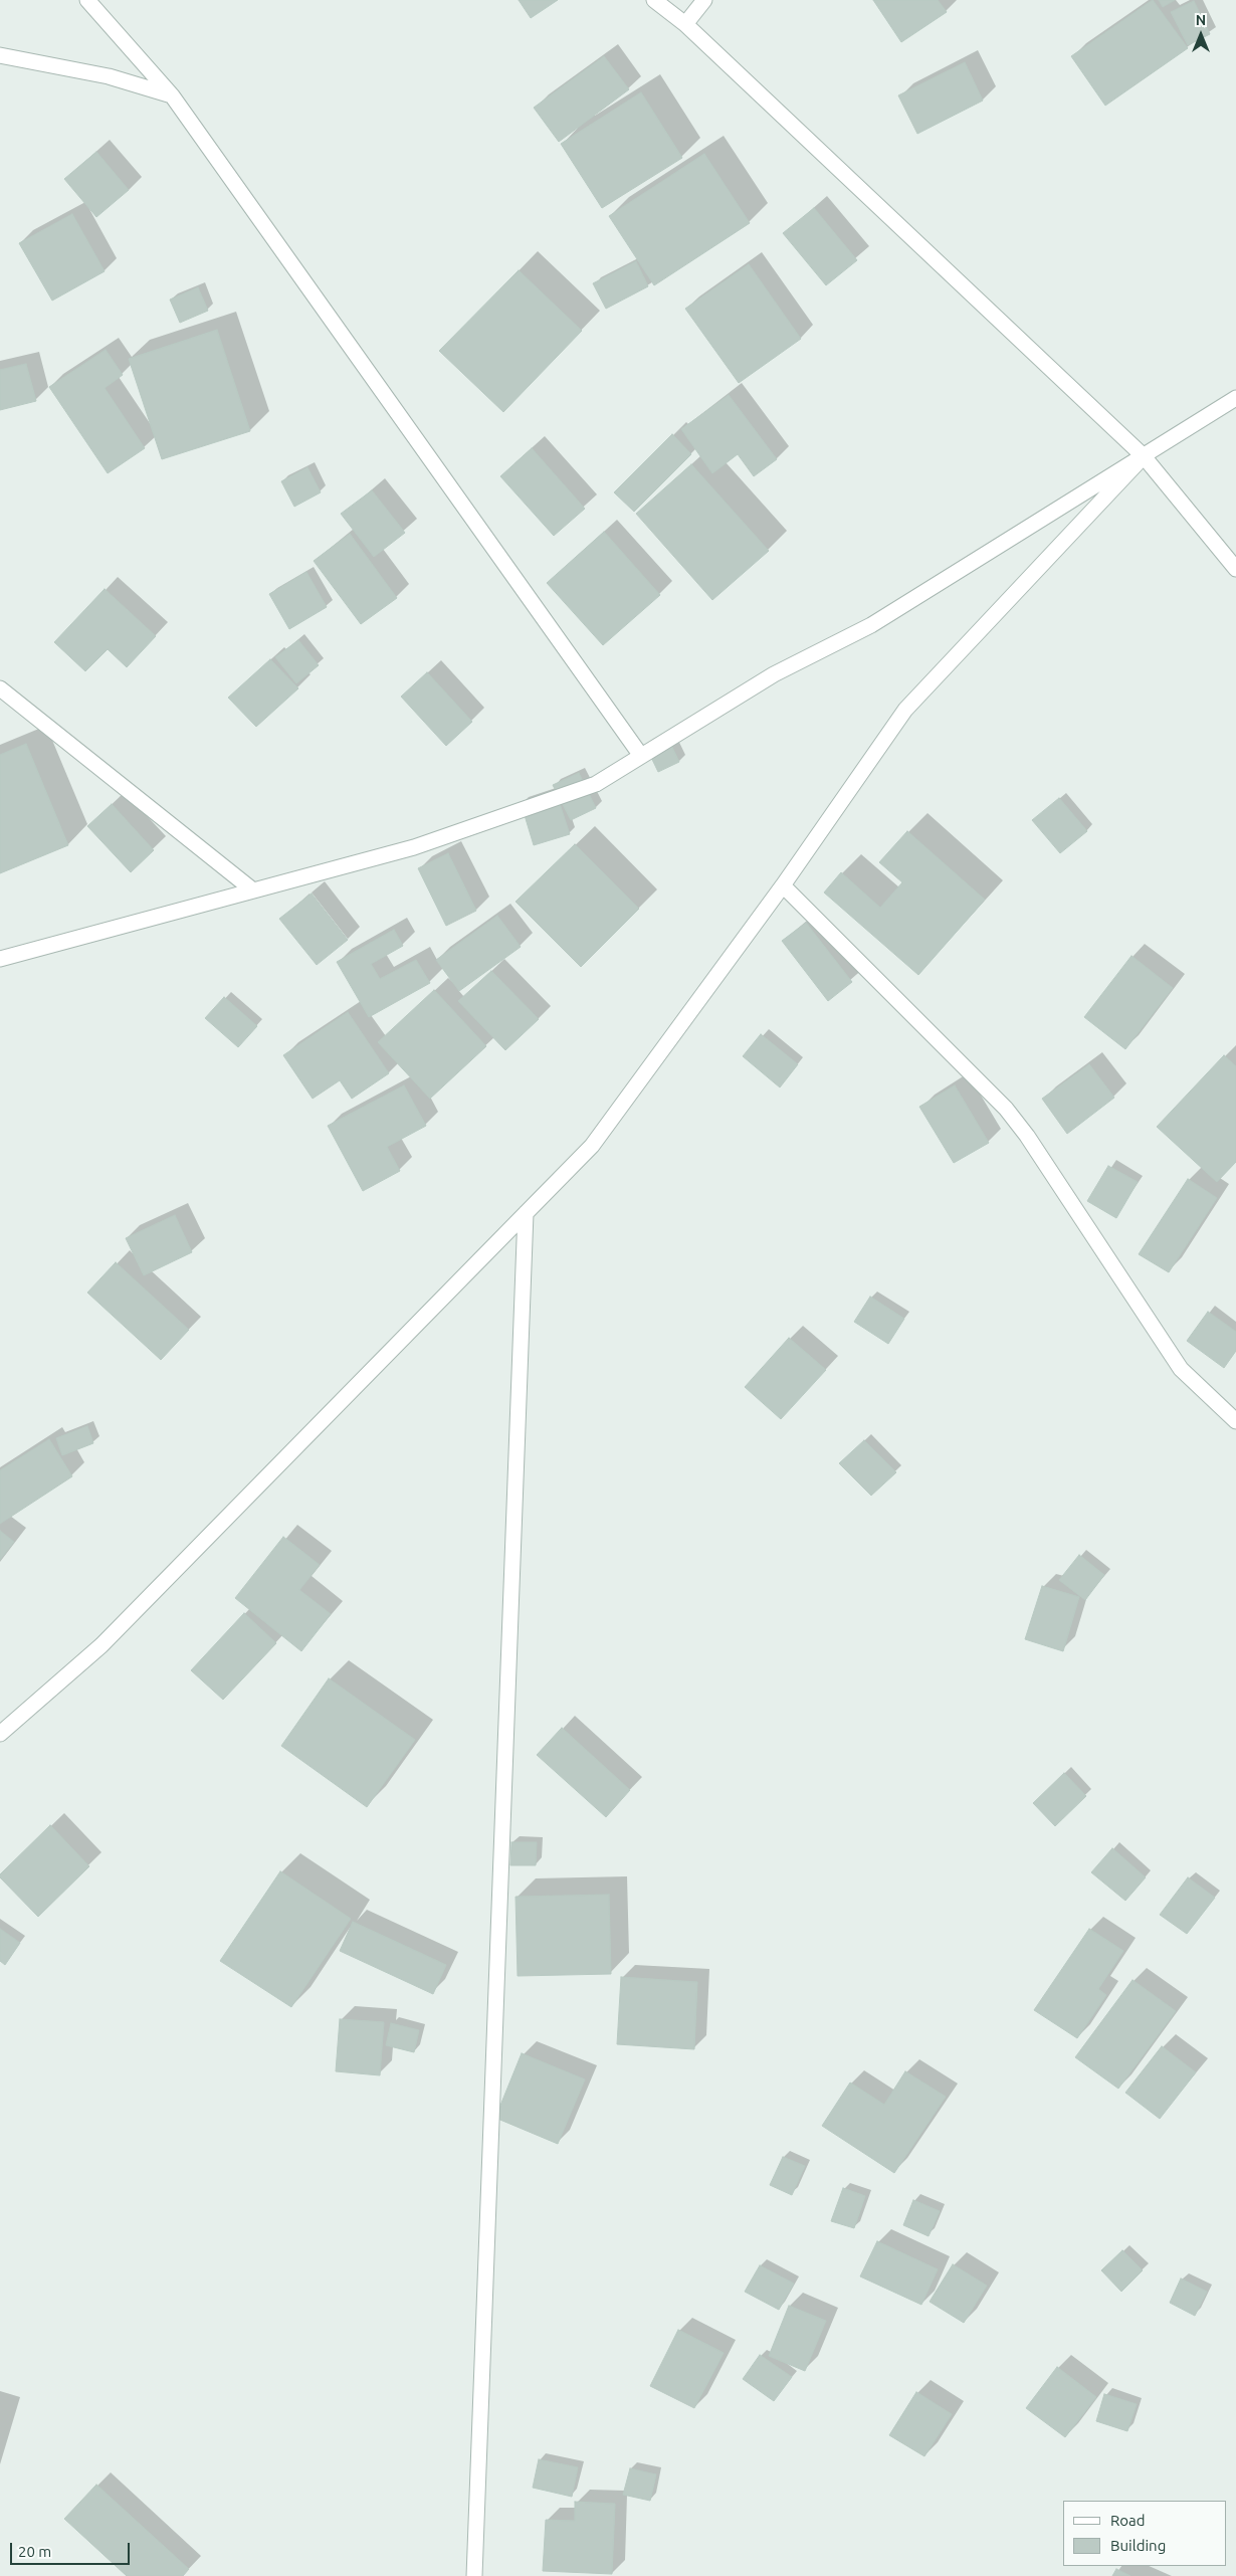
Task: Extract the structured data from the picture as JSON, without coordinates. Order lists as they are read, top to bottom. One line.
{"legend":["Road","Building"],"scale_bar":"20 m","north":"top"}
